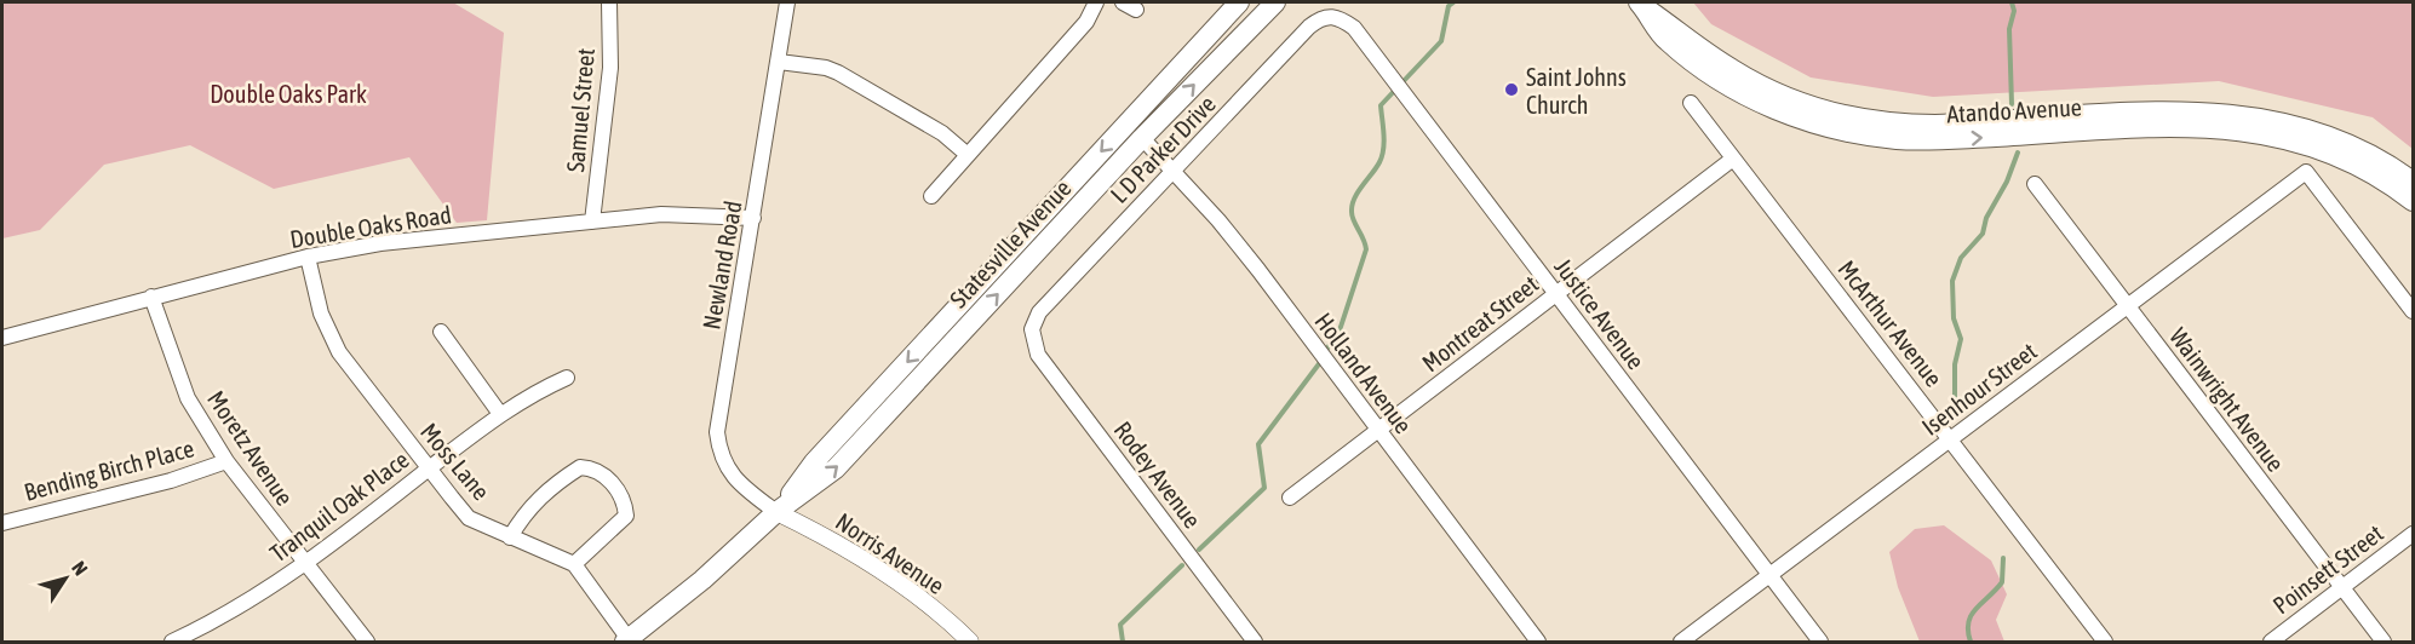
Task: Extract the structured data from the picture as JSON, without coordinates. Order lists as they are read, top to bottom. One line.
{"streets":{"main road":["Atando Avenue","Statesville Avenue"],"street":["Samuel Street","L D Parker Drive","Double Oaks Road","Newland Road","Justice Avenue","Montreat Street","McArthur Avenue","Holland Avenue","Isenhour Street","Wainwright Avenue","Moretz Avenue","Moss Lane","Bending Birch Place","Rodey Avenue","Tranquil Oak Place","Norris Avenue","Poinsett Street"]},"crossings":[["Samuel Street","Double Oaks Road"],["L D Parker Drive","Justice Avenue"],["L D Parker Drive","Holland Avenue"],["L D Parker Drive","Rodey Avenue"],["Double Oaks Road","Newland Road"],["Double Oaks Road","Moretz Avenue"],["Double Oaks Road","Moss Lane"],["Statesville Avenue","Newland Road"],["Statesville Avenue","Holland Avenue"],["Statesville Avenue","Norris Avenue"],["Newland Road","Norris Avenue"],["Justice Avenue","Montreat Street"],["Justice Avenue","Isenhour Street"],["Montreat Street","McArthur Avenue"],["Montreat Street","Holland Avenue"],["McArthur Avenue","Isenhour Street"],["Isenhour Street","Wainwright Avenue"],["Wainwright Avenue","Poinsett Street"],["Moretz Avenue","Bending Birch Place"],["Moretz Avenue","Tranquil Oak Place"],["Moss Lane","Tranquil Oak Place"]],"parks":["Double Oaks Park"],"places":["Saint Johns Church"],"north":"top right"}
